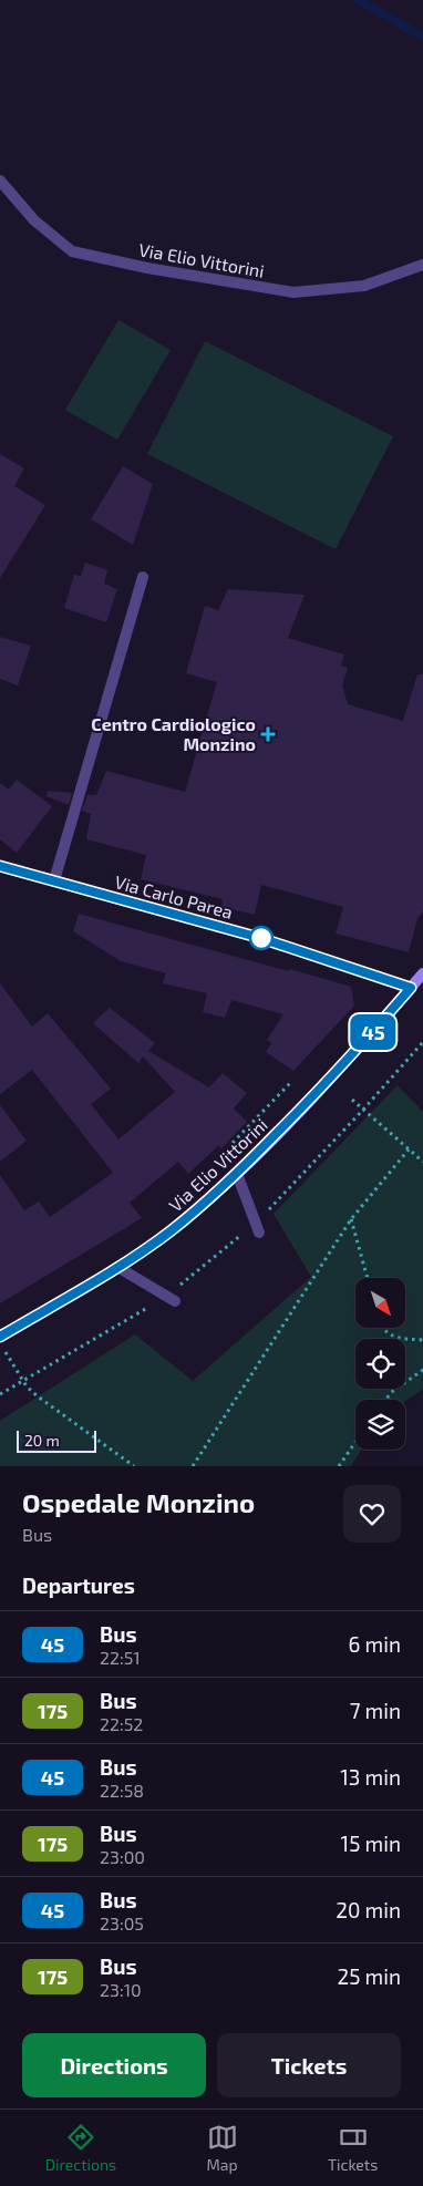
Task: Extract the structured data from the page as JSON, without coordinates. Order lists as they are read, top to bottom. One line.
{"streets":{"street":["Via Elio Vittorini","Via Carlo Parea"]},"crossings":[["Via Elio Vittorini","Via Carlo Parea"]],"places":{"health":["Centro Cardiologico Monzino"]},"lines":["bus line 45"],"scale_bar":"20 m","north":"bottom right","page":{"on_map":"45","scale":"20 m","heading":[["Ospedale Monzino","Bus"],"Departures"],"list":[{"mark":"45","name":"Bus","note":"22:51","value":"6 min"},{"mark":"175","name":"Bus","note":"22:52","value":"7 min"},{"mark":"45","name":"Bus","note":"22:58","value":"13 min"},{"mark":"175","name":"Bus","note":"23:00","value":"15 min"},{"mark":"45","name":"Bus","note":"23:05","value":"20 min"},{"mark":"175","name":"Bus","note":"23:10","value":"25 min"}],"buttons":["Directions","Tickets"],"tabs":["Directions","Map","Tickets"]}}
